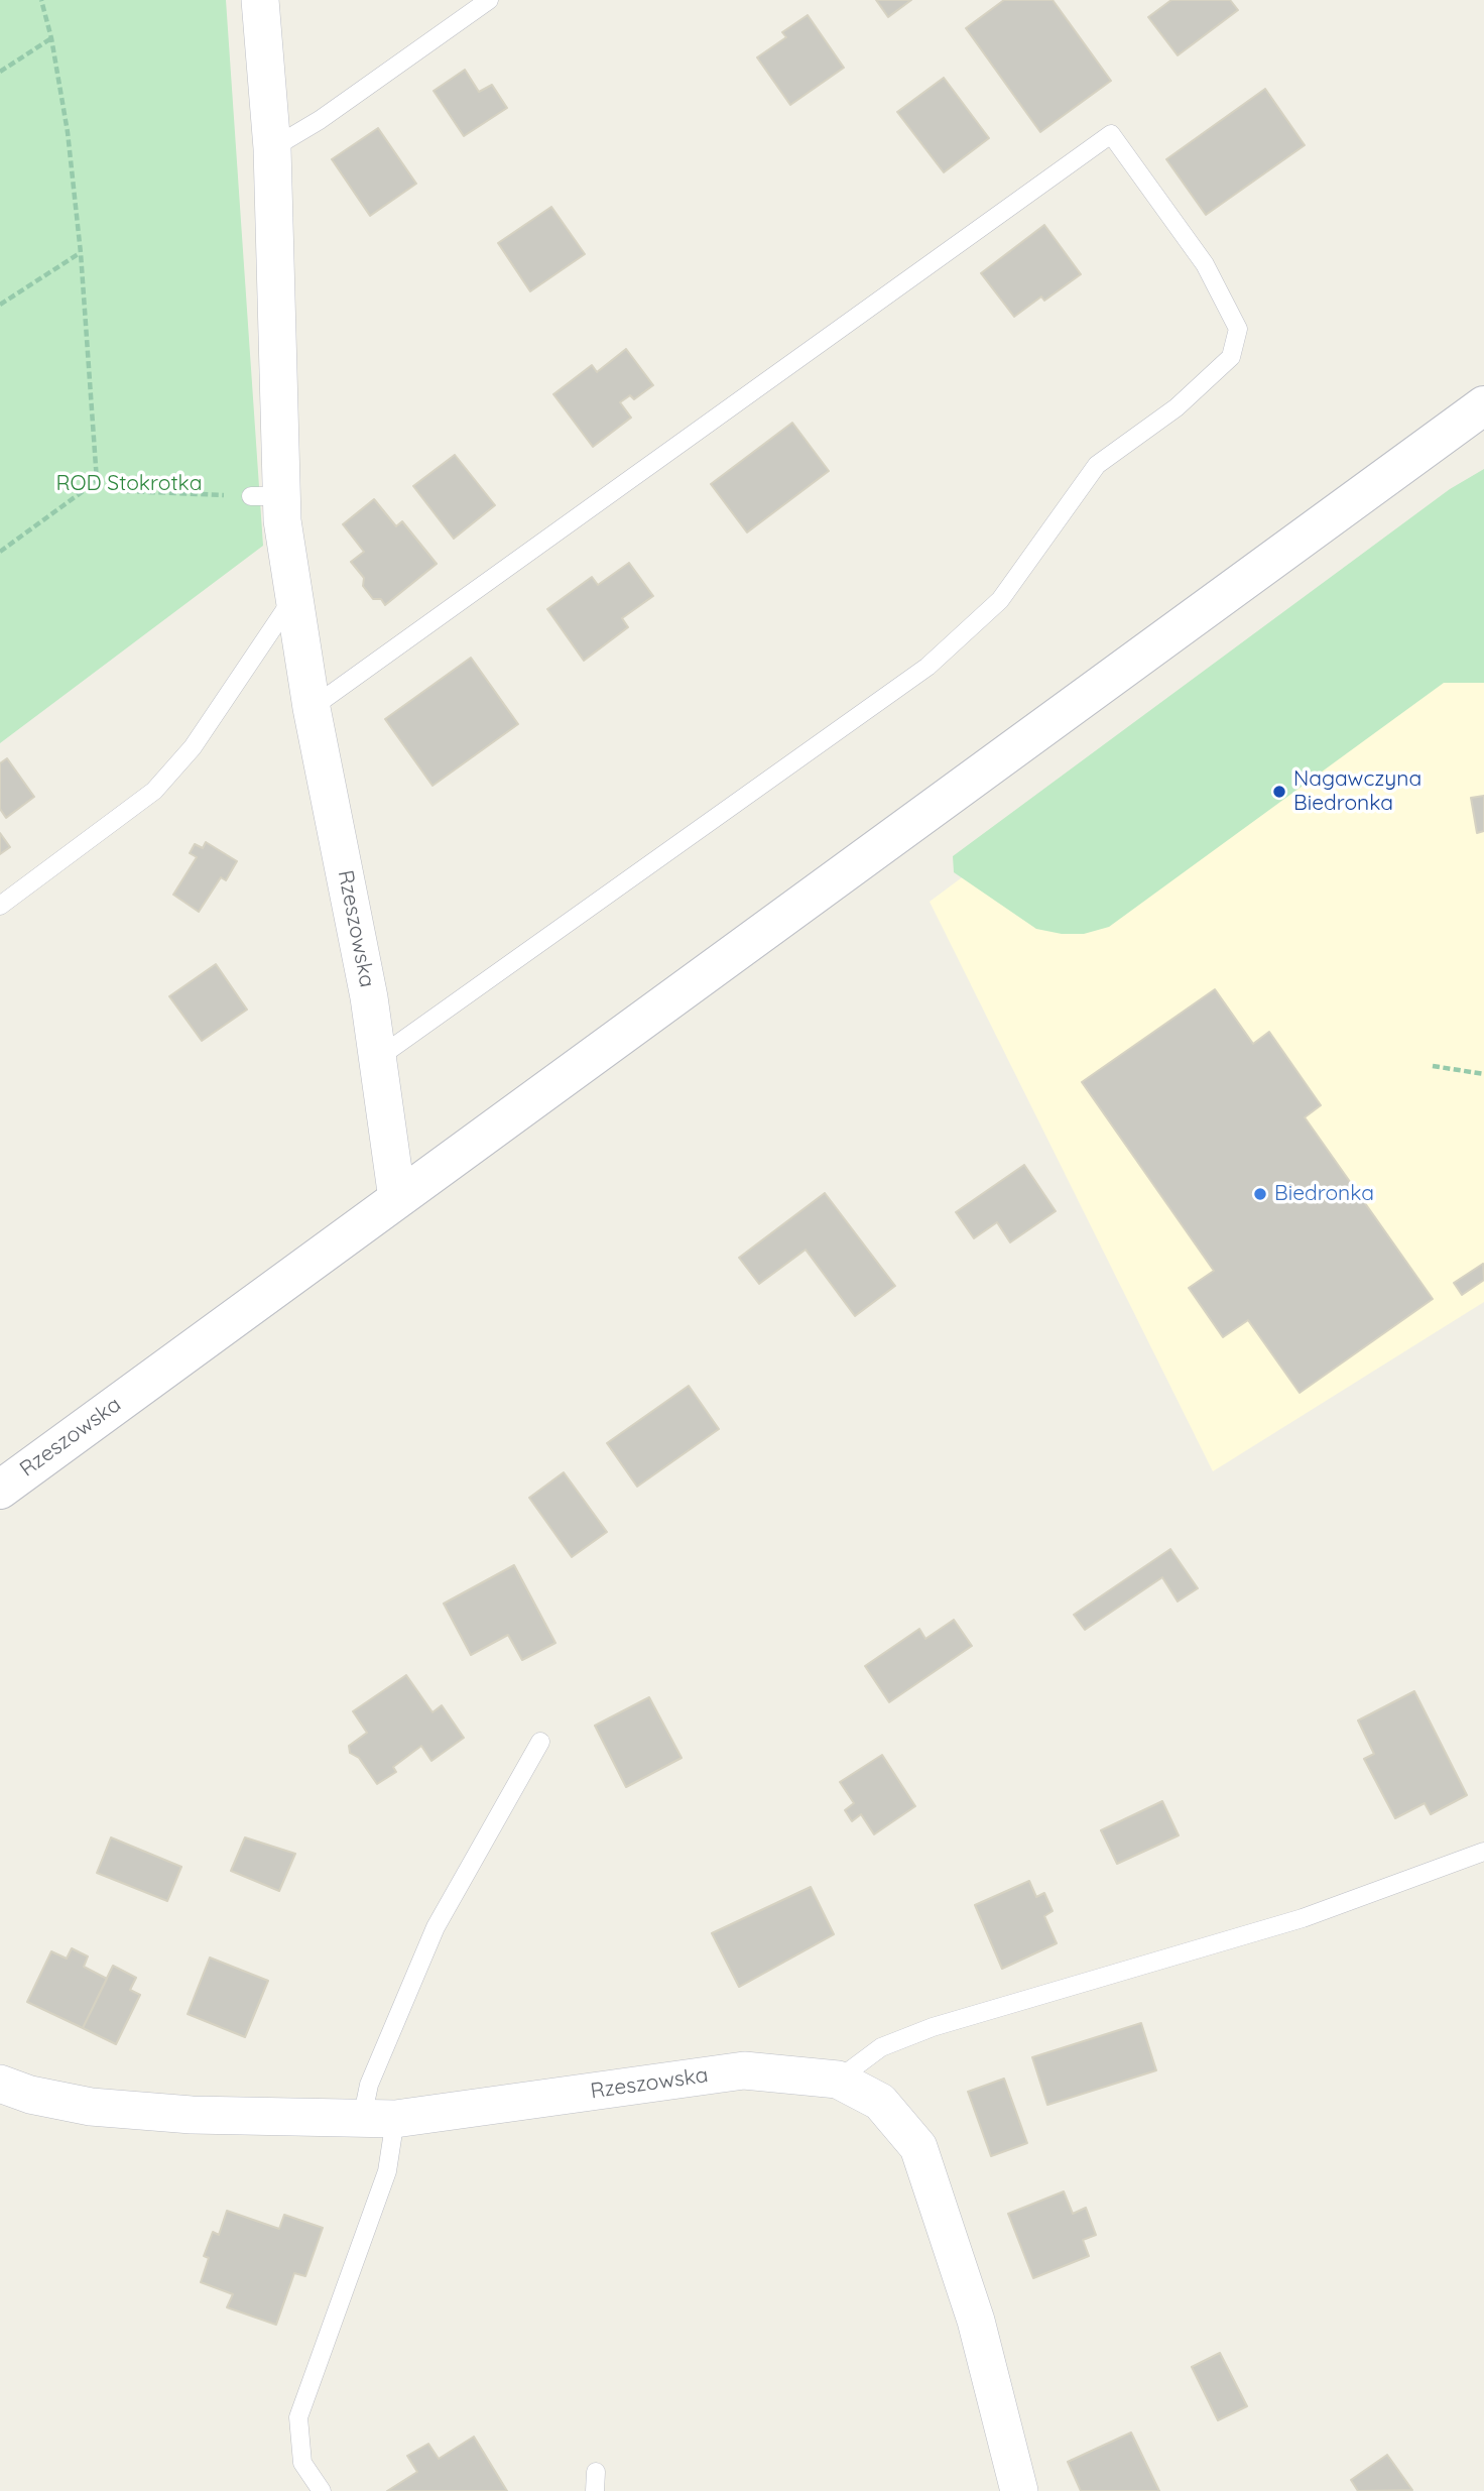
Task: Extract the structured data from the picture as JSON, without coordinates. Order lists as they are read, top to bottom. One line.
{"streets":{"street":["Rzeszowska"]},"parks":["ROD Stokrotka"],"places":["Nagawczyna Biedronka","Biedronka"]}
